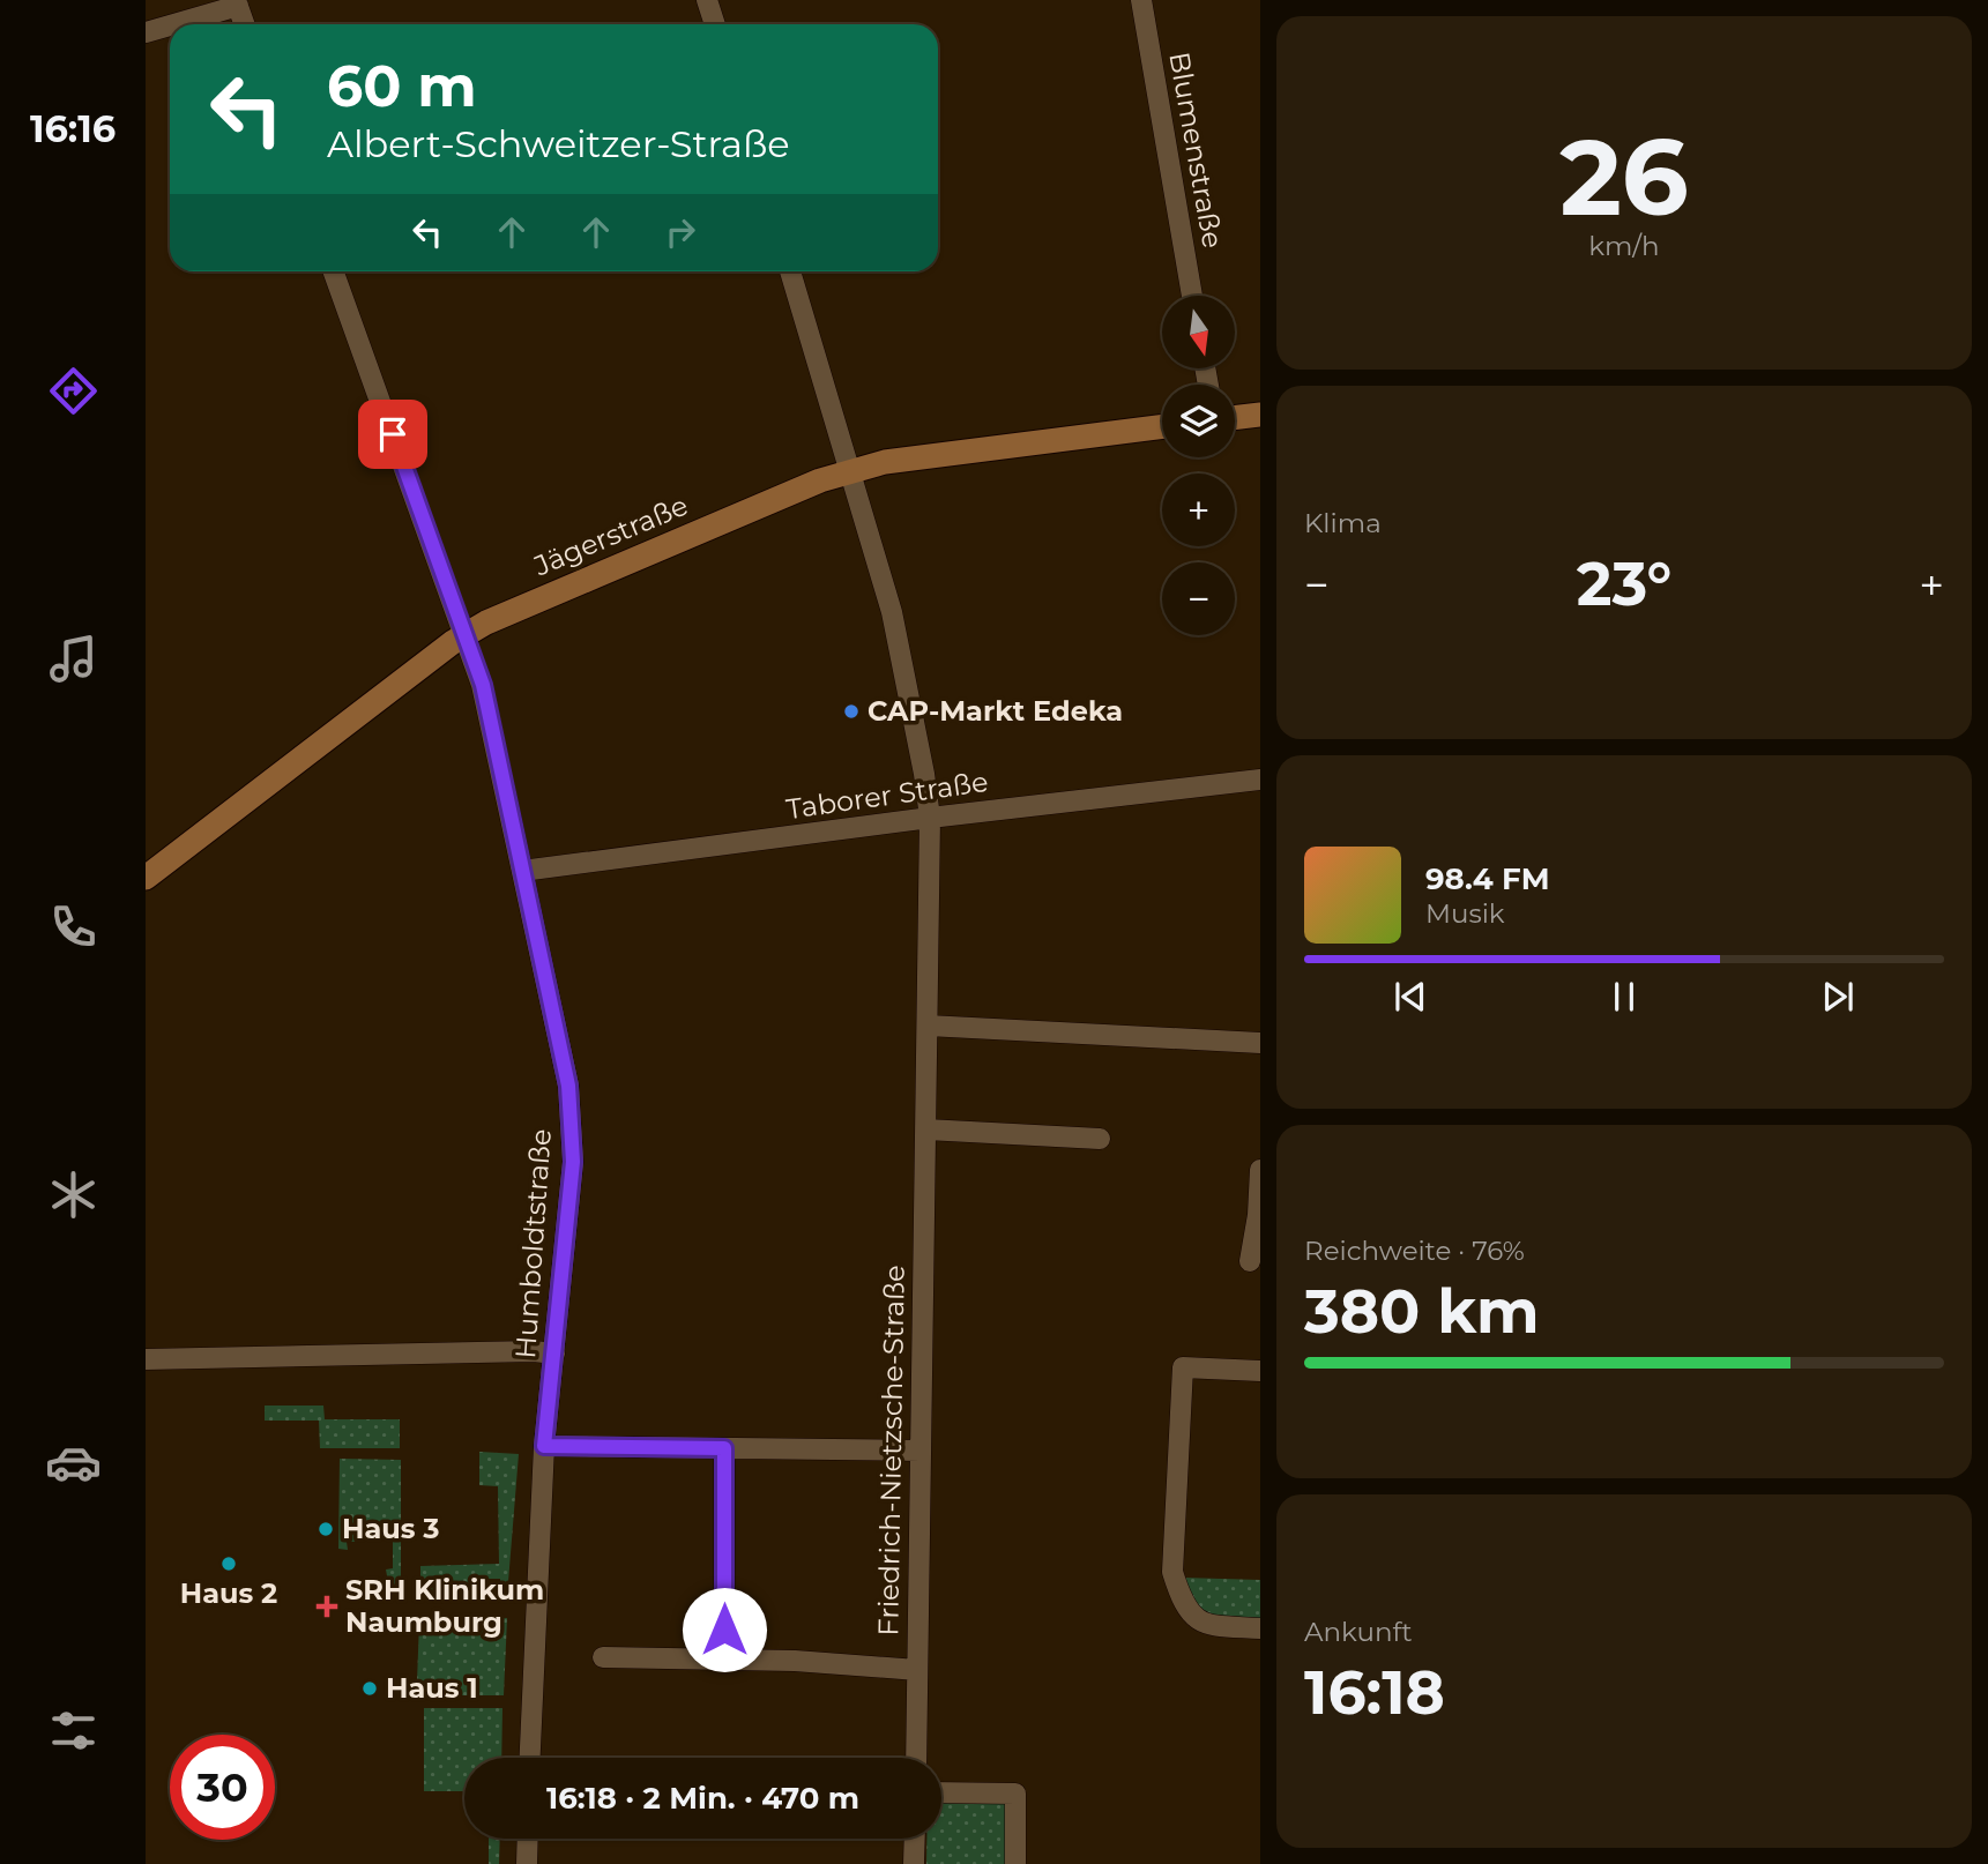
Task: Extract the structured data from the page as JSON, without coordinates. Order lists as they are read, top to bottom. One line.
{"streets":{"main road":["Jägerstraße"],"street":["Blumenstraße","Taborer Straße","Humboldtstraße","Friedrich-Nietzsche-Straße"]},"crossings":[["Jägerstraße","Humboldtstraße"],["Jägerstraße","Friedrich-Nietzsche-Straße"],["Taborer Straße","Humboldtstraße"],["Taborer Straße","Friedrich-Nietzsche-Straße"]],"places":{"other":["CAP-Markt Edeka","Haus 3","Haus 2","Haus 1"],"health":["SRH Klinikum Naumburg"]},"north":"bottom","page":{"tabs":"16:16","tile":[["26","km/h"],"Klima",["Reichweite · 76%","380 km"],["Ankunft","16:18"]],"turn":["60 m","Albert-Schweitzer-Straße"],"map_buttons":["+","−"],"heat":["−","23°","+"],"song":["98.4 FM","Musik"],"limit":"30","trip":"16:18 · 2 Min. · 470 m"}}
